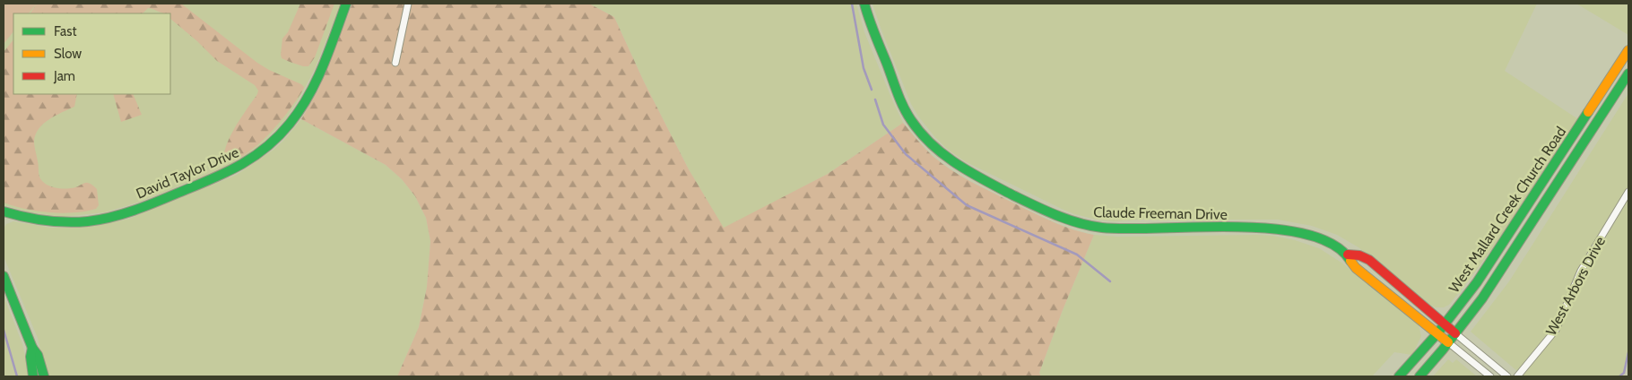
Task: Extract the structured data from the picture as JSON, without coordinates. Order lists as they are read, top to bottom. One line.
{"streets":{"street":["David Taylor Drive","West Mallard Creek Church Road","Claude Freeman Drive","West Arbors Drive"]},"crossings":[["West Mallard Creek Church Road","Claude Freeman Drive"]],"legend":["Fast","Slow","Jam"]}
